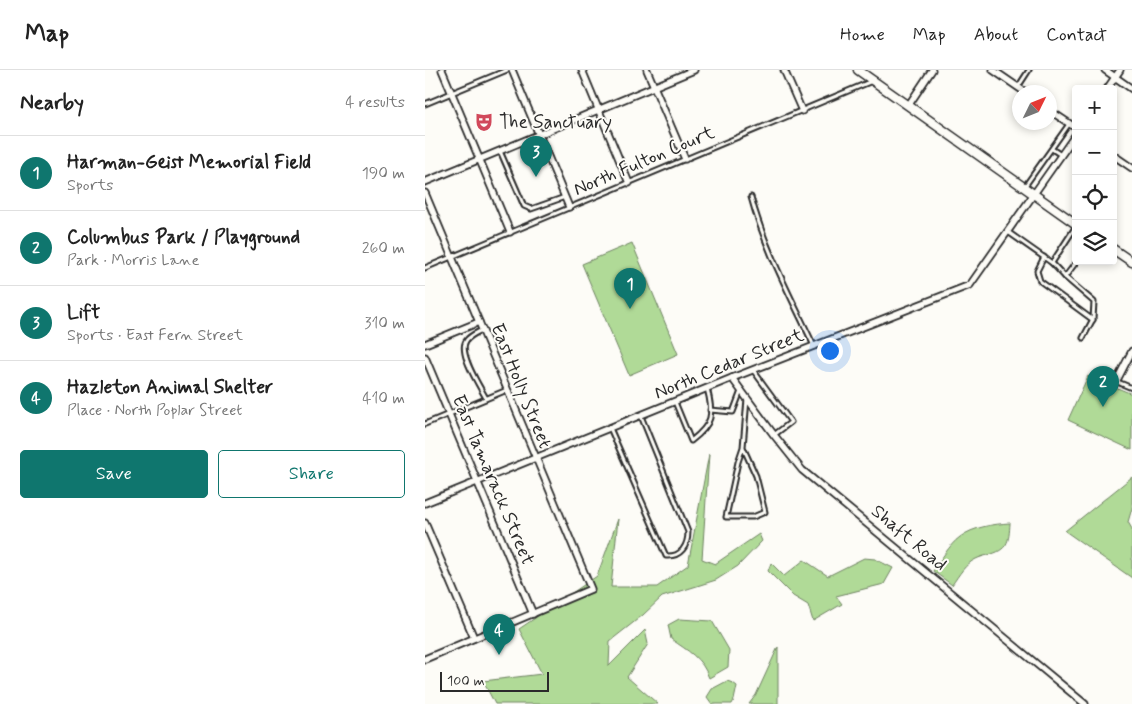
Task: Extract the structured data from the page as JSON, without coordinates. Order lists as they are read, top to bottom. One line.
{"streets":{"street":["North Cedar Street","East Holly Street","East Tamarack Street","Shaft Road"],"lane":["North Fulton Court"]},"crossings":[["North Fulton Court","East Holly Street"],["North Cedar Street","East Holly Street"],["North Cedar Street","East Tamarack Street"],["North Cedar Street","Shaft Road"],["East Holly Street","East Tamarack Street"]],"places":{"theatre":["The Sanctuary"]},"scale_bar":"100 m","north":"top right","page":{"header":"Map","nav":["Home","Map","About","Contact"],"heading":["Nearby","4 results"],"map_buttons":["+","−"],"list":[{"mark":"1","name":"Harman-Geist Memorial Field","note":"Sports","value":"190 m"},{"mark":"2","name":"Columbus Park / Playground","note":"Park · Morris Lane","value":"260 m"},{"mark":"3","name":"Lift","note":"Sports · East Fern Street","value":"310 m"},{"mark":"4","name":"Hazleton Animal Shelter","note":"Place · North Poplar Street","value":"410 m"}],"pins":["3","1","2","4"],"buttons":["Save","Share"],"scale":"100 m"}}
